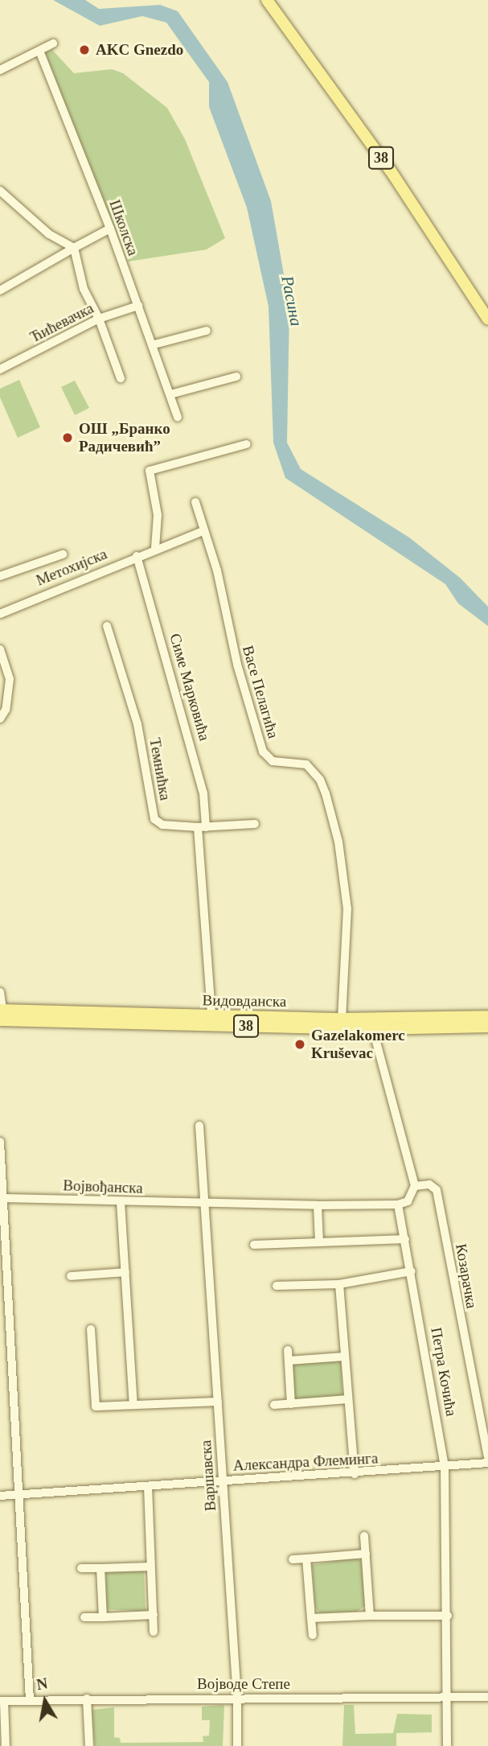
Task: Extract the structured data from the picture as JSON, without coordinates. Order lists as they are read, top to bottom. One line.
{"streets":{"main road":["38","Видовданска"],"street":["Школска","Ћићевачка","Метохијска","Симе Марковића","Васе Пелагића","Темнићка","Војвођанска","Козарачка","Петра Кочића","Александра Флеминга","Варшавска","Војводе Степе"]},"crossings":[["Школска","Ћићевачка"],["Метохијска","Симе Марковића"],["Метохијска","Васе Пелагића"],["Симе Марковића","Темнићка"],["Симе Марковића","Видовданска"],["Васе Пелагића","Видовданска"],["Војвођанска","Петра Кочића"],["Војвођанска","Варшавска"],["Петра Кочића","Александра Флеминга"],["Петра Кочића","Војводе Степе"],["Александра Флеминга","Варшавска"],["Варшавска","Војводе Степе"]],"water":["Расина"],"places":["AKC Gnezdo","ОШ „Бранко Радичевић”","Gazelakomerc Kruševac"],"north":"top"}
